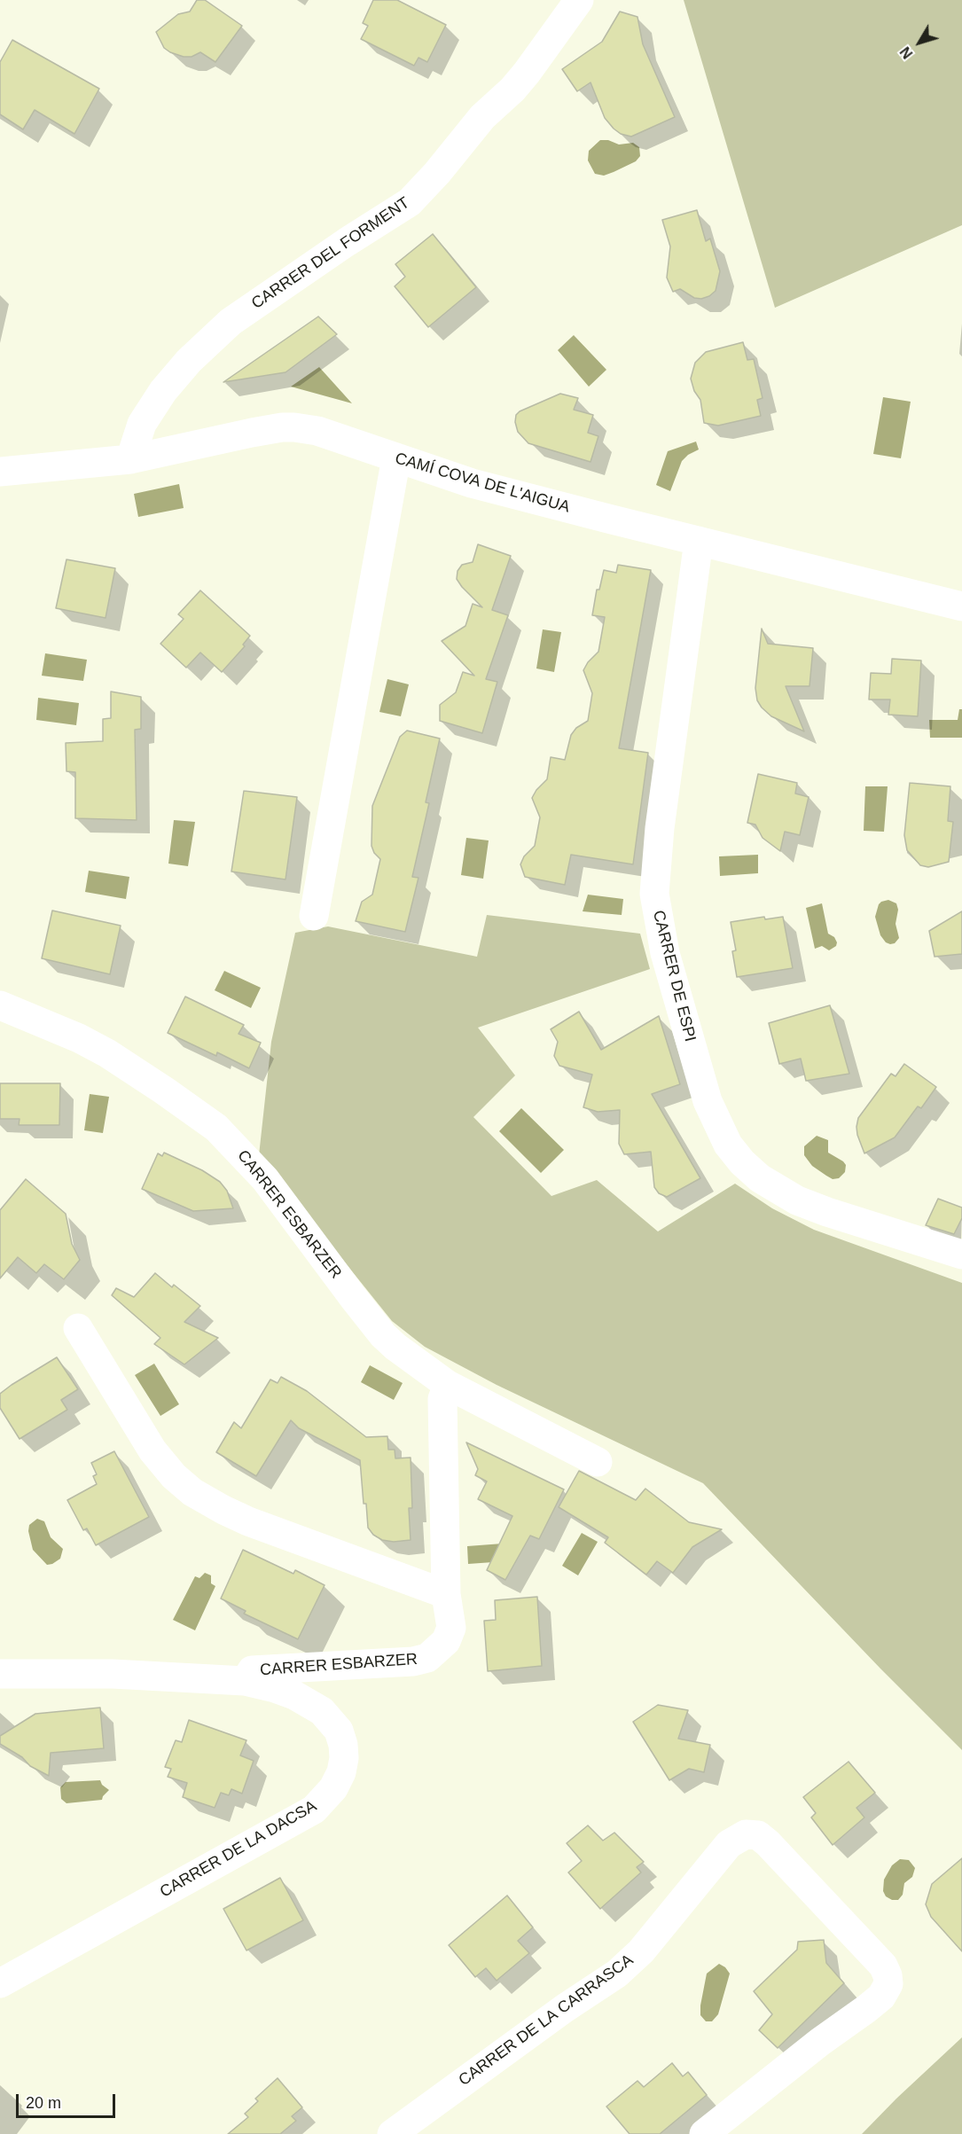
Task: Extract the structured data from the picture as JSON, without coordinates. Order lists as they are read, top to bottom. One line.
{"streets":{"street":["CARRER DEL FORMENT","CAMÍ COVA DE L'AIGUA","CARRER DE ESPI","CARRER ESBARZER","CARRER DE LA DACSA","CARRER DE LA CARRASCA"]},"crossings":[["CARRER DEL FORMENT","CAMÍ COVA DE L'AIGUA"],["CAMÍ COVA DE L'AIGUA","CARRER DE ESPI"],["CARRER ESBARZER","CARRER DE LA DACSA"]],"scale_bar":"20 m","north":"bottom left"}
